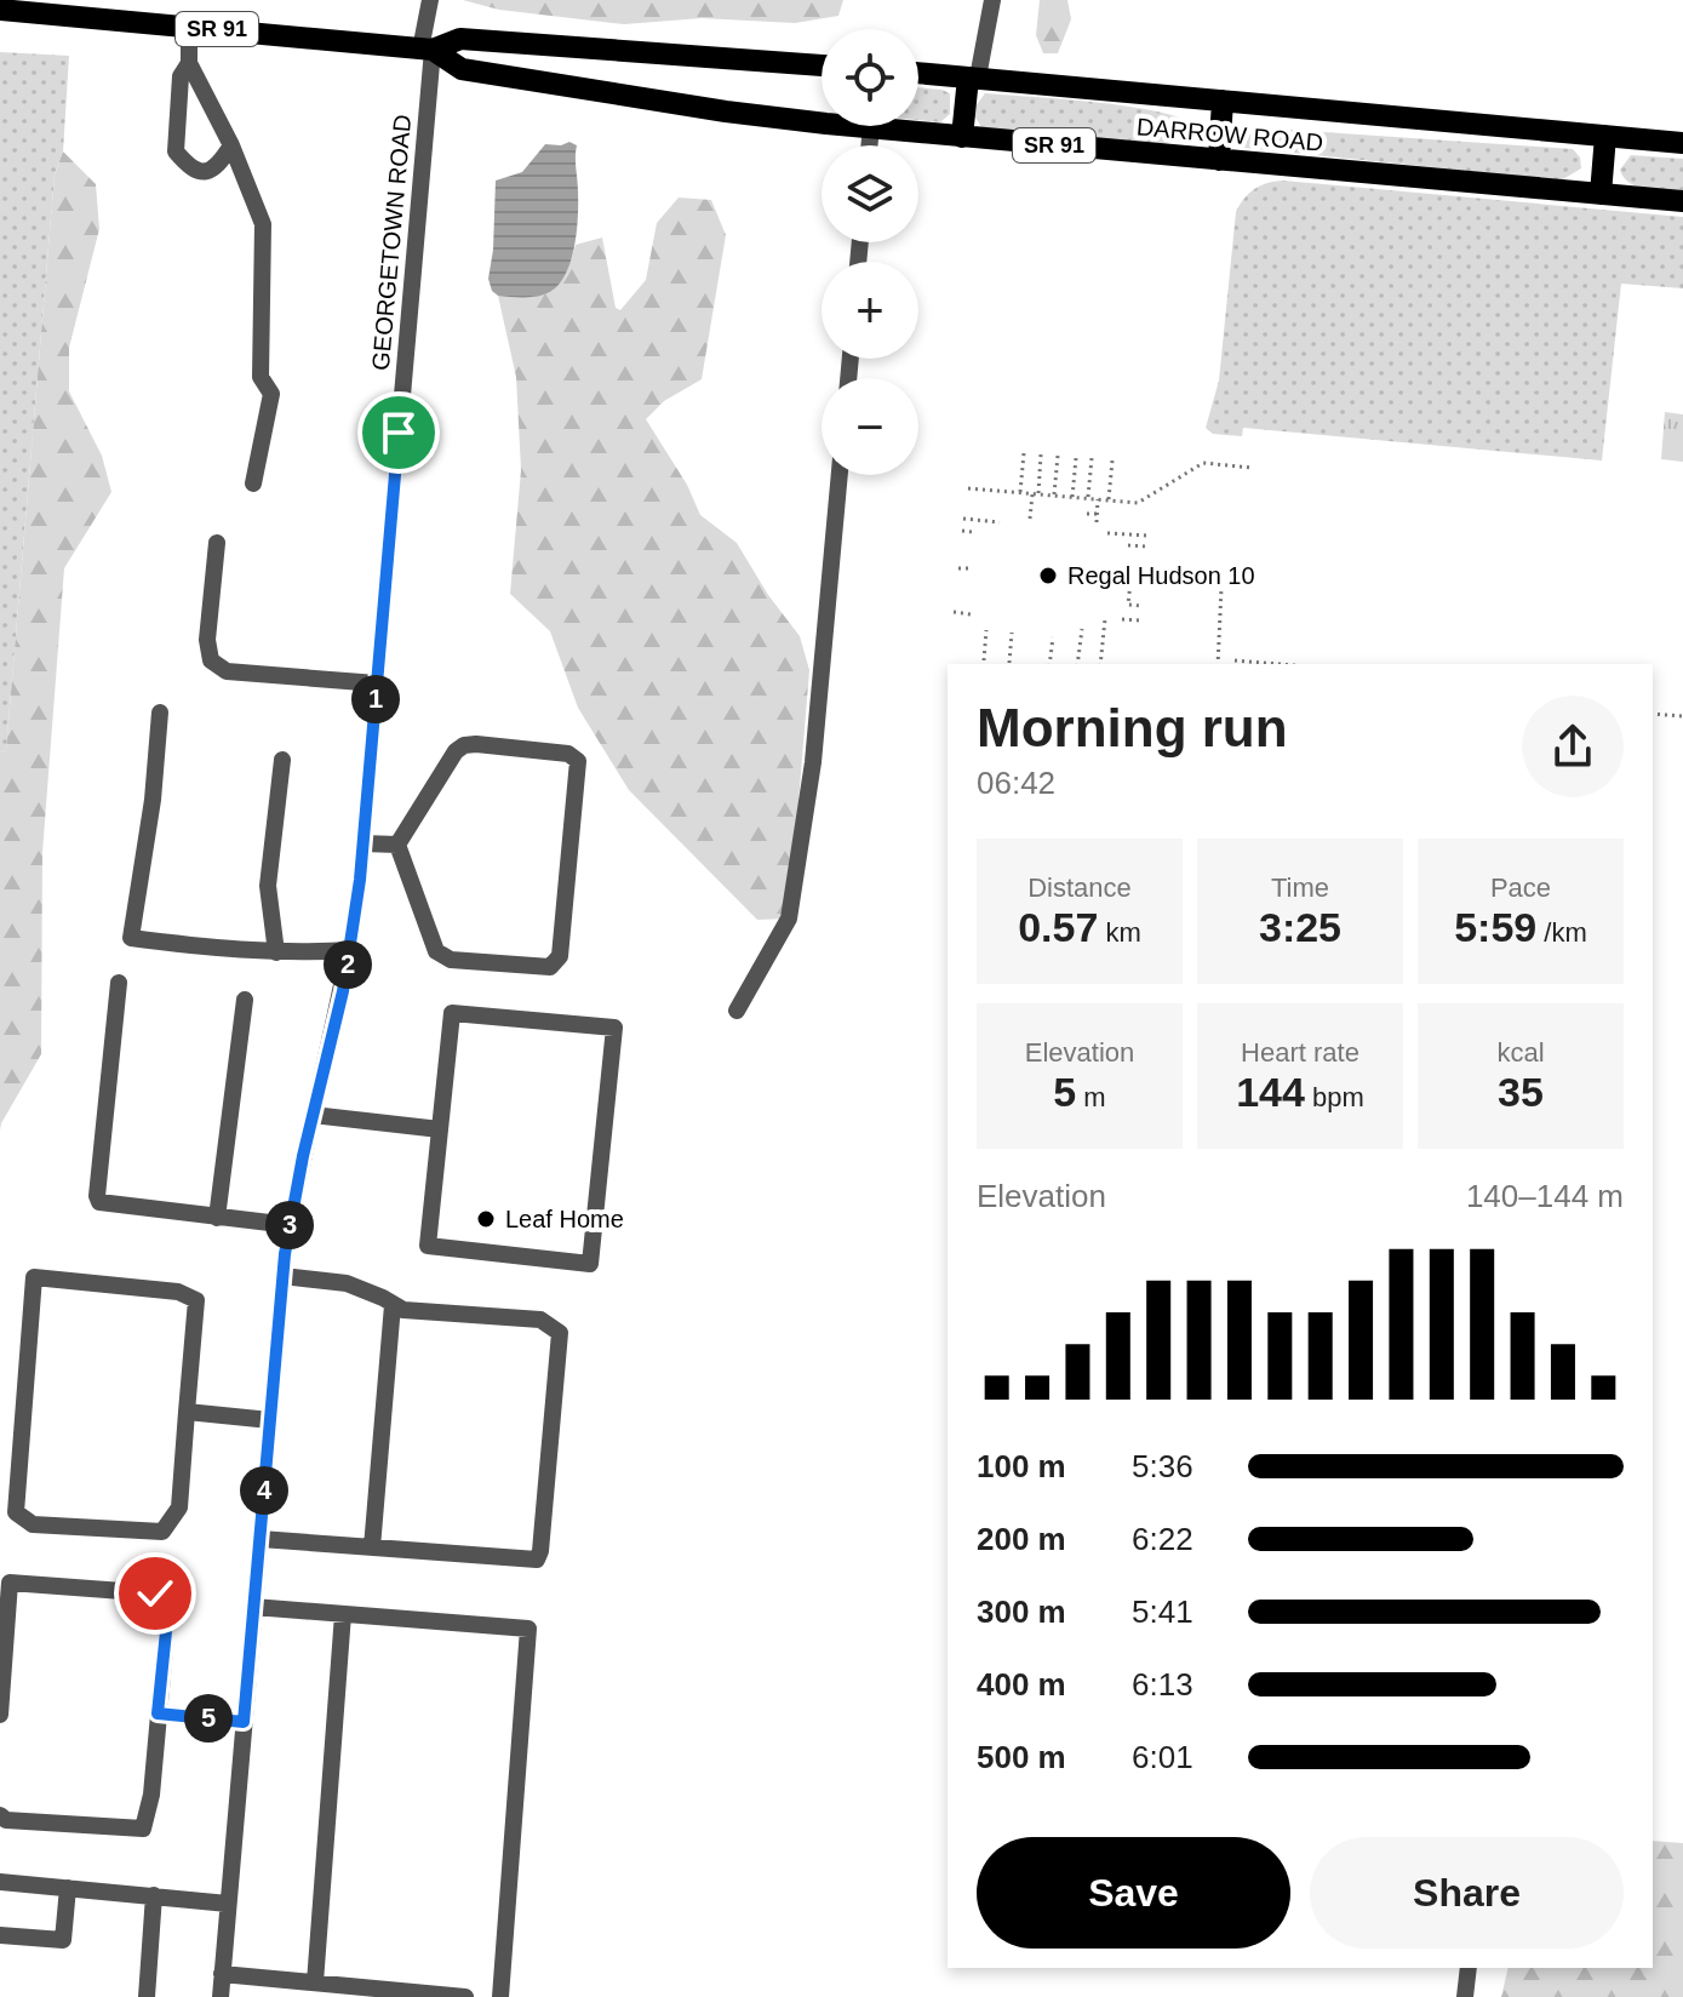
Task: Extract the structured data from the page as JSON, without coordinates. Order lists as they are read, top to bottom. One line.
{"streets":{"main road":["SR 91","DARROW ROAD"],"street":["GEORGETOWN ROAD"]},"crossings":[["DARROW ROAD","GEORGETOWN ROAD"]],"places":["Regal Hudson 10","Leaf Home"],"page":{"map_buttons":["+","−"],"heading":["Morning run","06:42"],"pins":["1","2","3","4","5"],"stats":[["Distance","0.57 km"],["Time","3:25"],["Pace","5:59 /km"],["Elevation","5 m"],["Heart rate","144 bpm"],["kcal","35"]],"chart":["Elevation","140–144 m"],"list":[{"name":"100 m","note":"5:36"},{"name":"200 m","note":"6:22"},{"name":"300 m","note":"5:41"},{"name":"400 m","note":"6:13"},{"name":"500 m","note":"6:01"}],"buttons":["Save","Share"]}}
